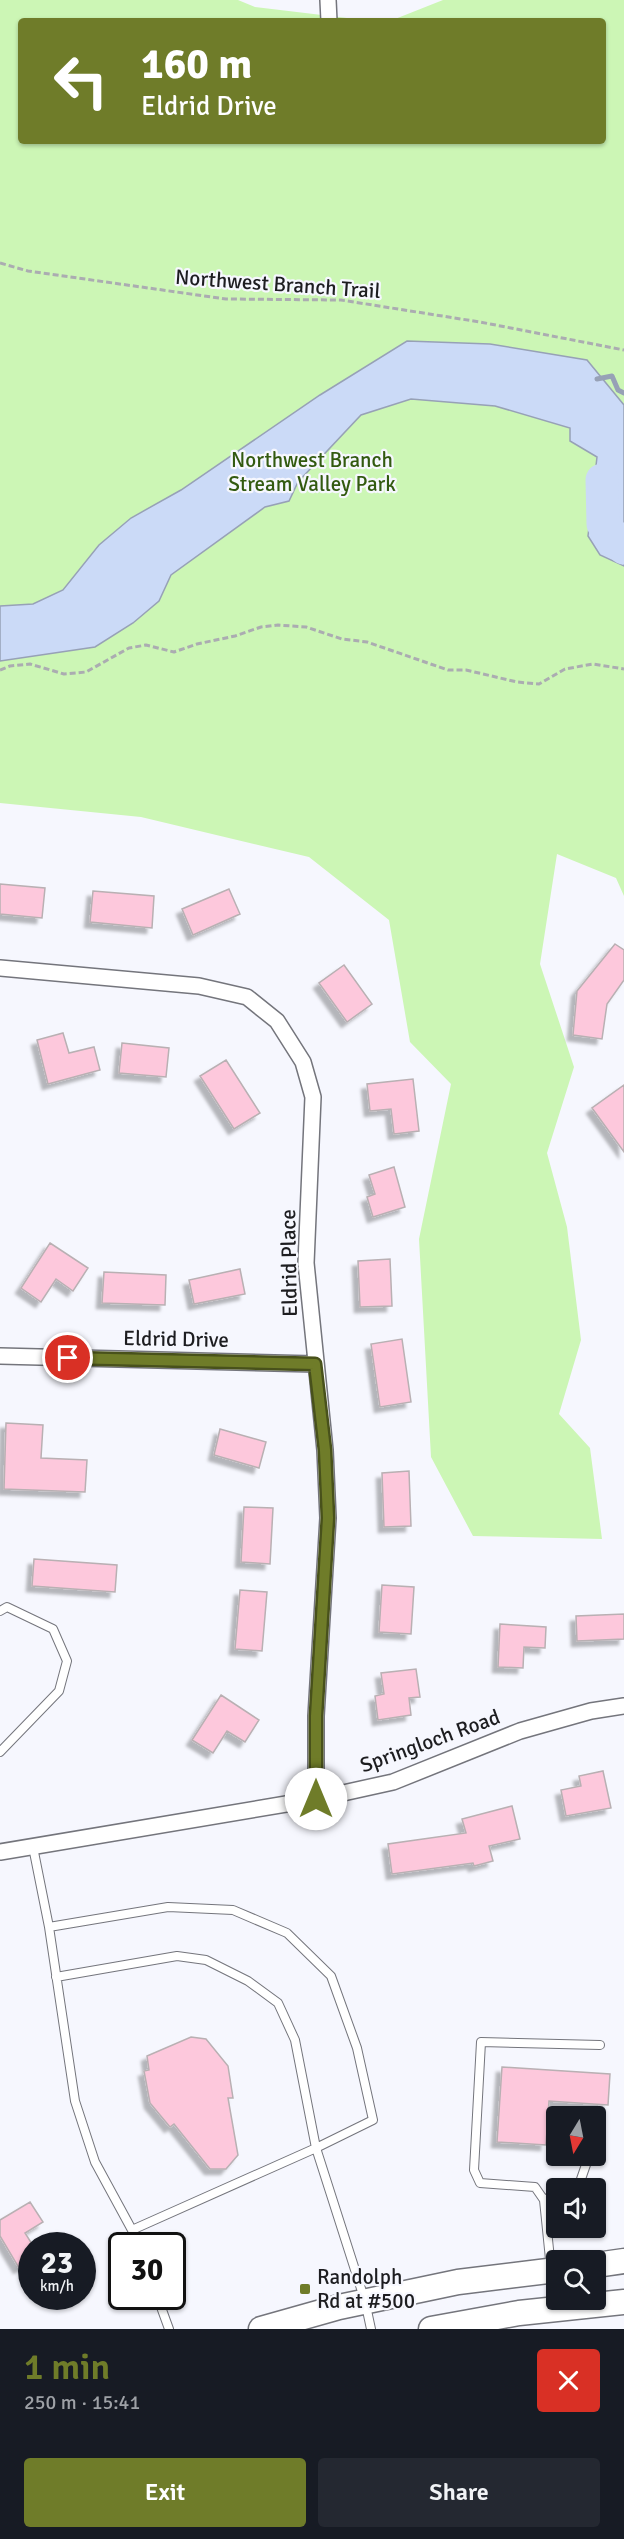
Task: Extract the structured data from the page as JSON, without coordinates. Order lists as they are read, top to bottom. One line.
{"streets":{"street":["Eldrid Place","Eldrid Drive","Springloch Road"],"path":["Northwest Branch Trail"]},"crossings":[["Eldrid Place","Eldrid Drive"],["Eldrid Place","Springloch Road"]],"parks":["Northwest Branch Stream Valley Park"],"places":{"transit":["Randolph Rd at #500"]},"north":"bottom","page":{"turn":["160 m","Eldrid Drive"],"speed":"23 km/h","limit":"30","heading":["1 min","250 m · 15:41"],"buttons":["Exit","Share"]}}
